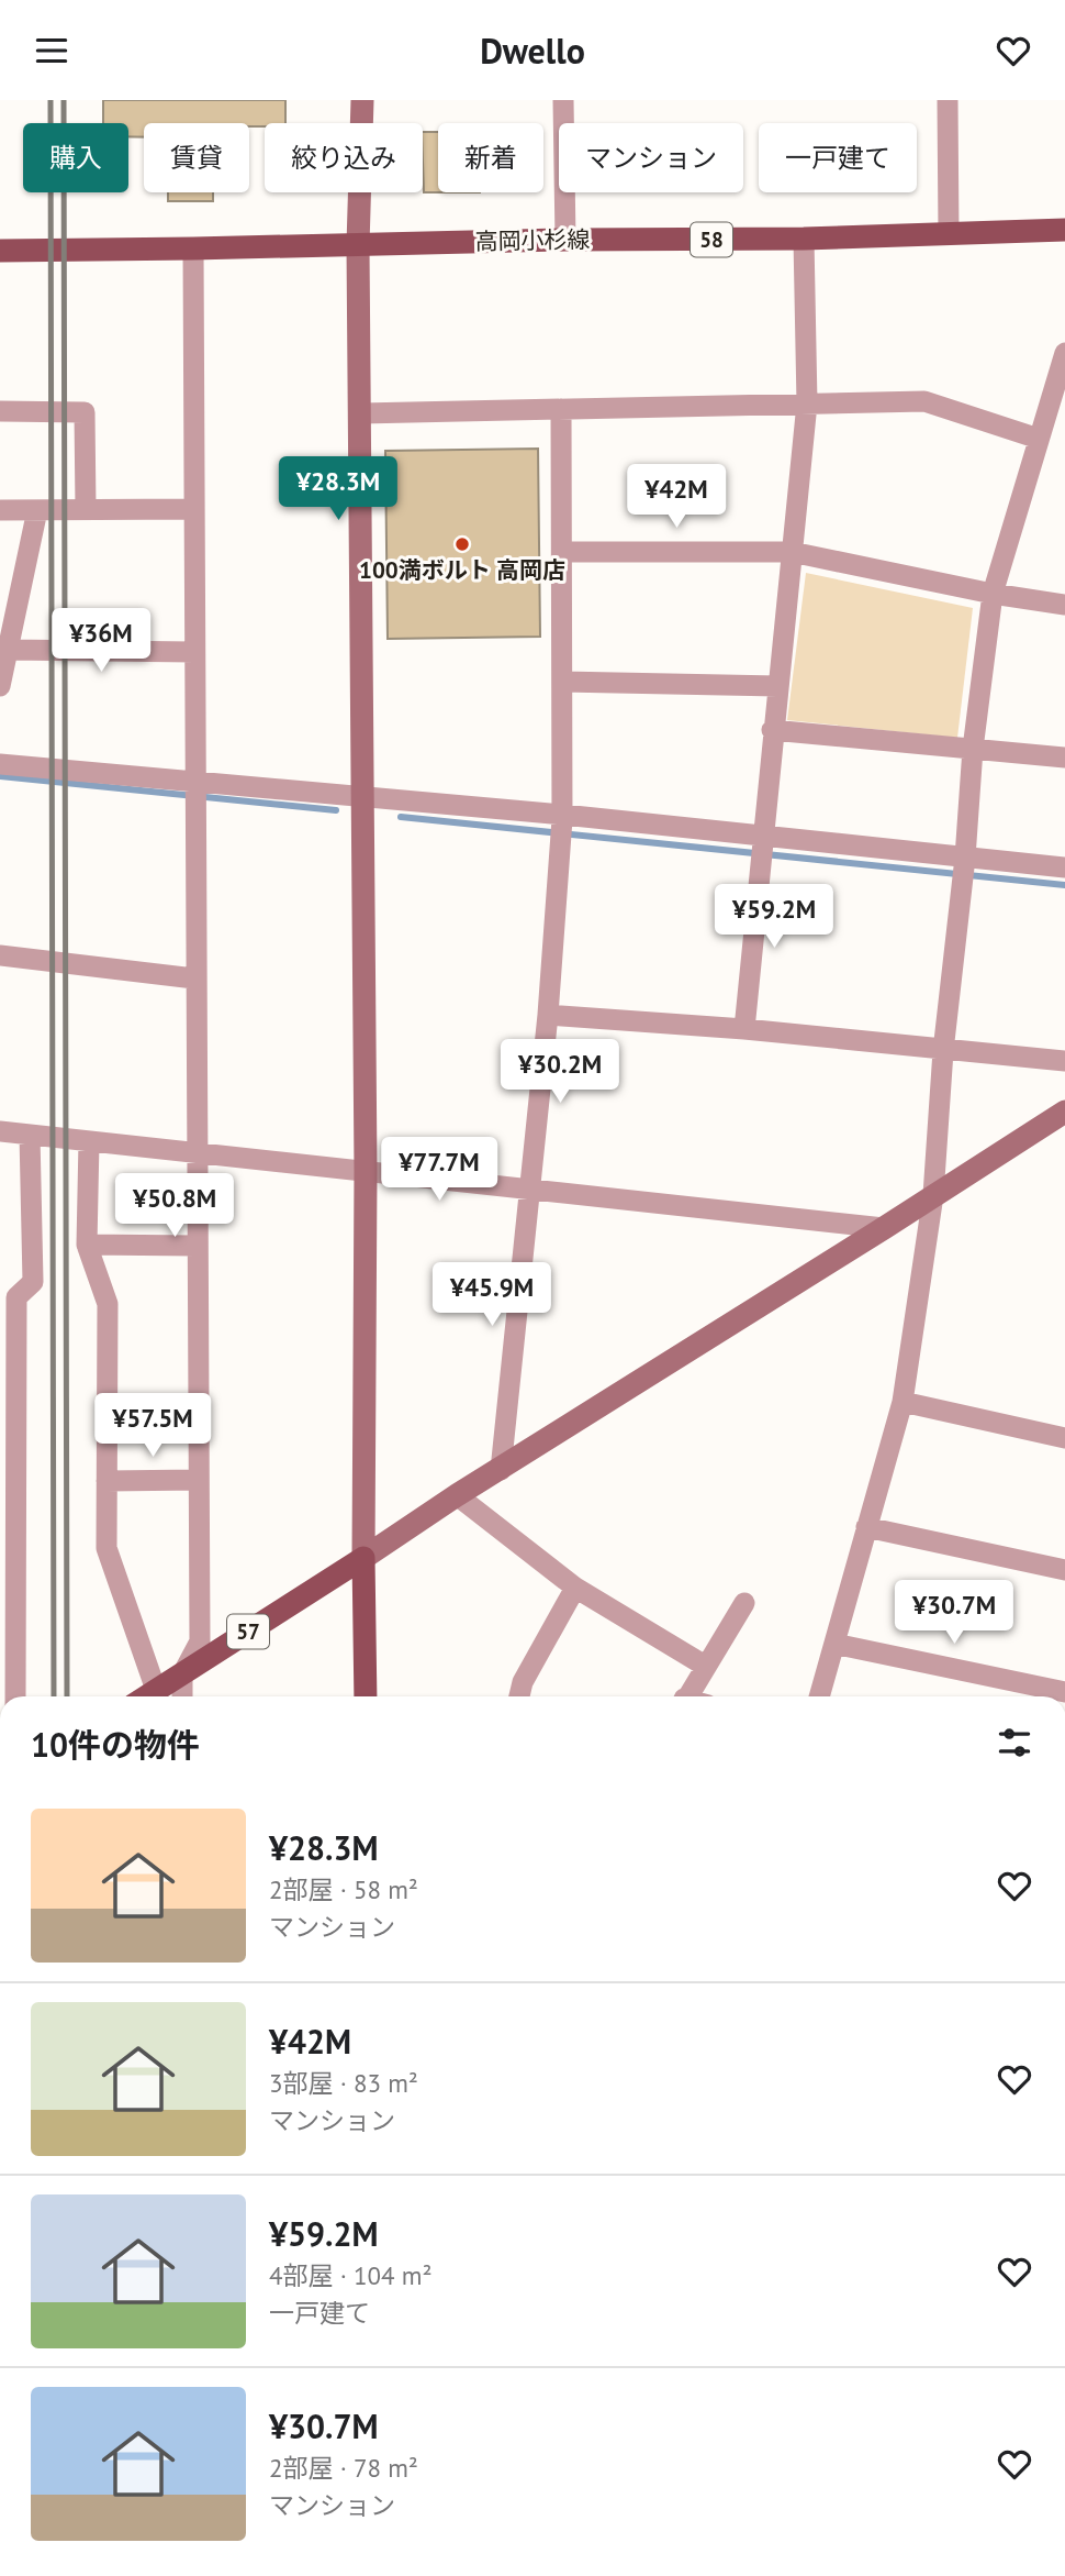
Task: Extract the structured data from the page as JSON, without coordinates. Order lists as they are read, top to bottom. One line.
{"streets":{"main road":["58","高岡小杉線","57"]},"places":["100満ボルト 高岡店"],"page":{"header":"Dwello","chip":["購入","賃貸","絞り込み","新着","マンション","一戸建て"],"price":["¥28.3M","¥42M","¥36M","¥59.2M","¥30.2M","¥77.7M","¥50.8M","¥45.9M","¥57.5M","¥30.7M"],"heading":"10件の物件","list":[{"name":"¥28.3M","note":"2部屋 · 58 m² · マンション"},{"name":"¥42M","note":"3部屋 · 83 m² · マンション"},{"name":"¥59.2M","note":"4部屋 · 104 m² · 一戸建て"},{"name":"¥30.7M","note":"2部屋 · 78 m² · マンション"}]}}
